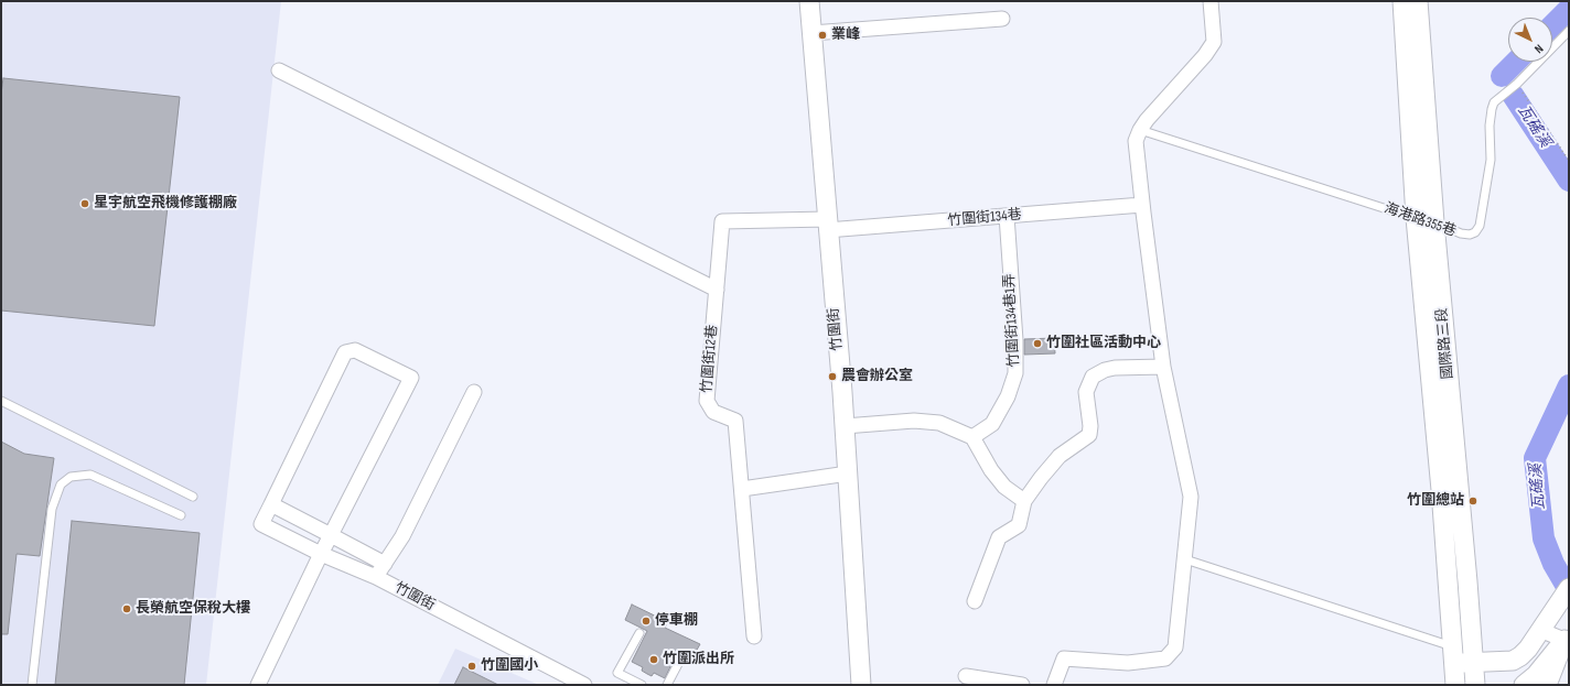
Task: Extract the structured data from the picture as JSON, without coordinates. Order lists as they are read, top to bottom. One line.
{"streets":{"street":["竹圍街134巷","竹圍街134巷1弄","竹圍街","國際路三段","竹圍街12巷"],"lane":["海港路355巷"]},"crossings":[["竹圍街134巷","竹圍街134巷1弄"],["竹圍街134巷","竹圍街"],["竹圍街134巷","竹圍街12巷"],["海港路355巷","國際路三段"],["竹圍街","竹圍街12巷"]],"water":["瓦磘溪"],"places":["業峰","星宇航空飛機修護棚廠","竹圍社區活動中心","農會辦公室","竹圍總站","長榮航空保稅大樓","停車棚","竹圍派出所","竹圍國小"],"north":"bottom right"}
